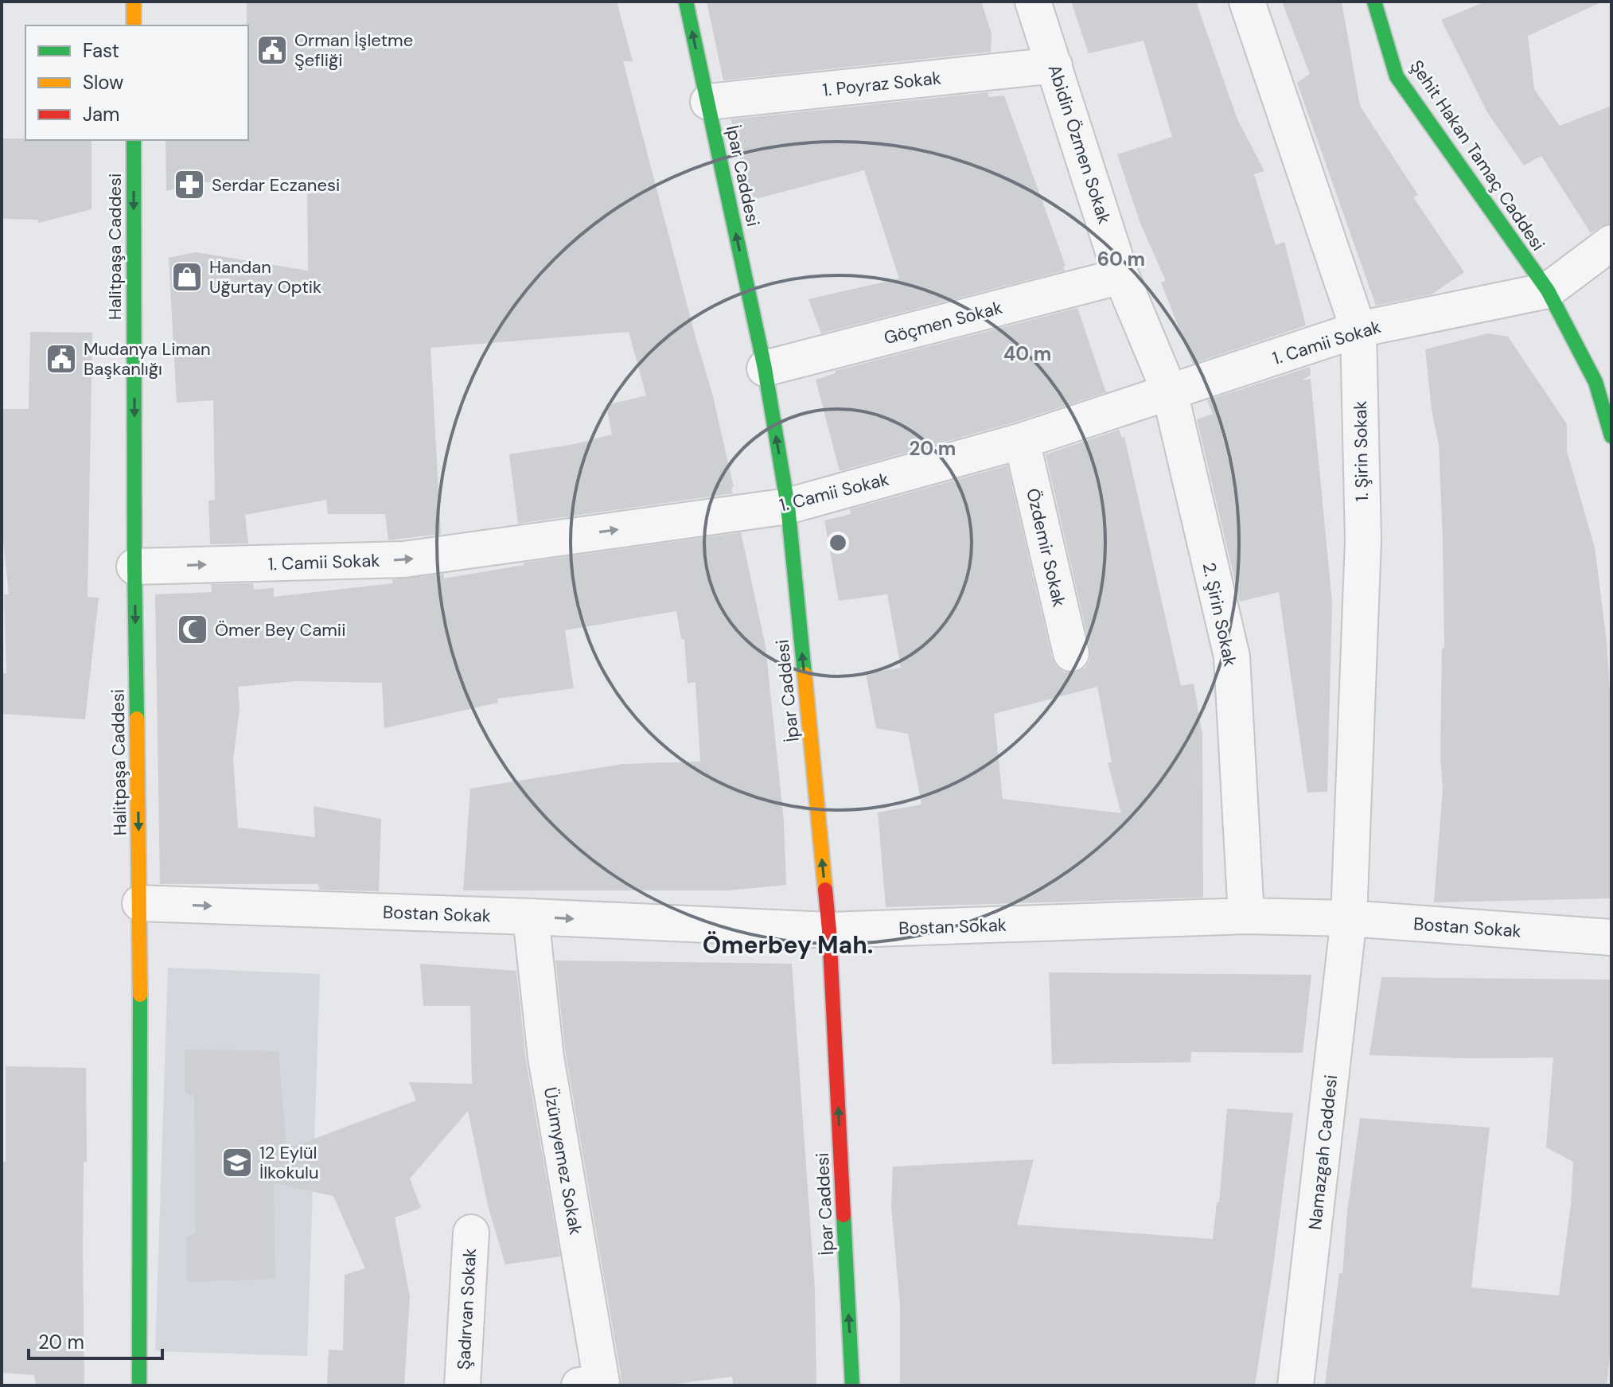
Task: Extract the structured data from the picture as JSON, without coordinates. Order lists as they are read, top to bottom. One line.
{"streets":{"main road":["Şehit Hakan Tamaç Caddesi","İpar Caddesi","Halitpaşa Caddesi"],"street":["1. Poyraz Sokak","Abidin Özmen Sokak","Göçmen Sokak","1. Camii Sokak","1. Şirin Sokak","Özdemir Sokak","2. Şirin Sokak","Bostan Sokak","Namazgah Caddesi","Üzümyemez Sokak","Şadırvan Sokak"]},"crossings":[["1. Poyraz Sokak","Abidin Özmen Sokak"],["1. Poyraz Sokak","İpar Caddesi"],["Abidin Özmen Sokak","Göçmen Sokak"],["Abidin Özmen Sokak","1. Camii Sokak"],["Abidin Özmen Sokak","2. Şirin Sokak"],["Şehit Hakan Tamaç Caddesi","1. Camii Sokak"],["İpar Caddesi","Göçmen Sokak"],["İpar Caddesi","1. Camii Sokak"],["İpar Caddesi","Bostan Sokak"],["Halitpaşa Caddesi","1. Camii Sokak"],["Halitpaşa Caddesi","Bostan Sokak"],["1. Camii Sokak","1. Şirin Sokak"],["1. Camii Sokak","Özdemir Sokak"],["1. Camii Sokak","2. Şirin Sokak"],["1. Şirin Sokak","Bostan Sokak"],["1. Şirin Sokak","Namazgah Caddesi"],["2. Şirin Sokak","Bostan Sokak"],["Bostan Sokak","Namazgah Caddesi"],["Bostan Sokak","Üzümyemez Sokak"]],"one_way":["İpar Caddesi","Halitpaşa Caddesi","1. Camii Sokak","Bostan Sokak"],"districts":["Ömerbey Mah."],"places":{"public building":["Orman İşletme Şefliği","Mudanya Liman Başkanlığı"],"pharmacy":["Serdar Eczanesi"],"shop":["Handan Uğurtay Optik"],"mosque":["Ömer Bey Camii"],"school or university":["12 Eylül İlkokulu"]},"legend":["Fast","Slow","Jam"],"scale_bar":"20 m","rings":["60 m","40 m","20 m"]}
